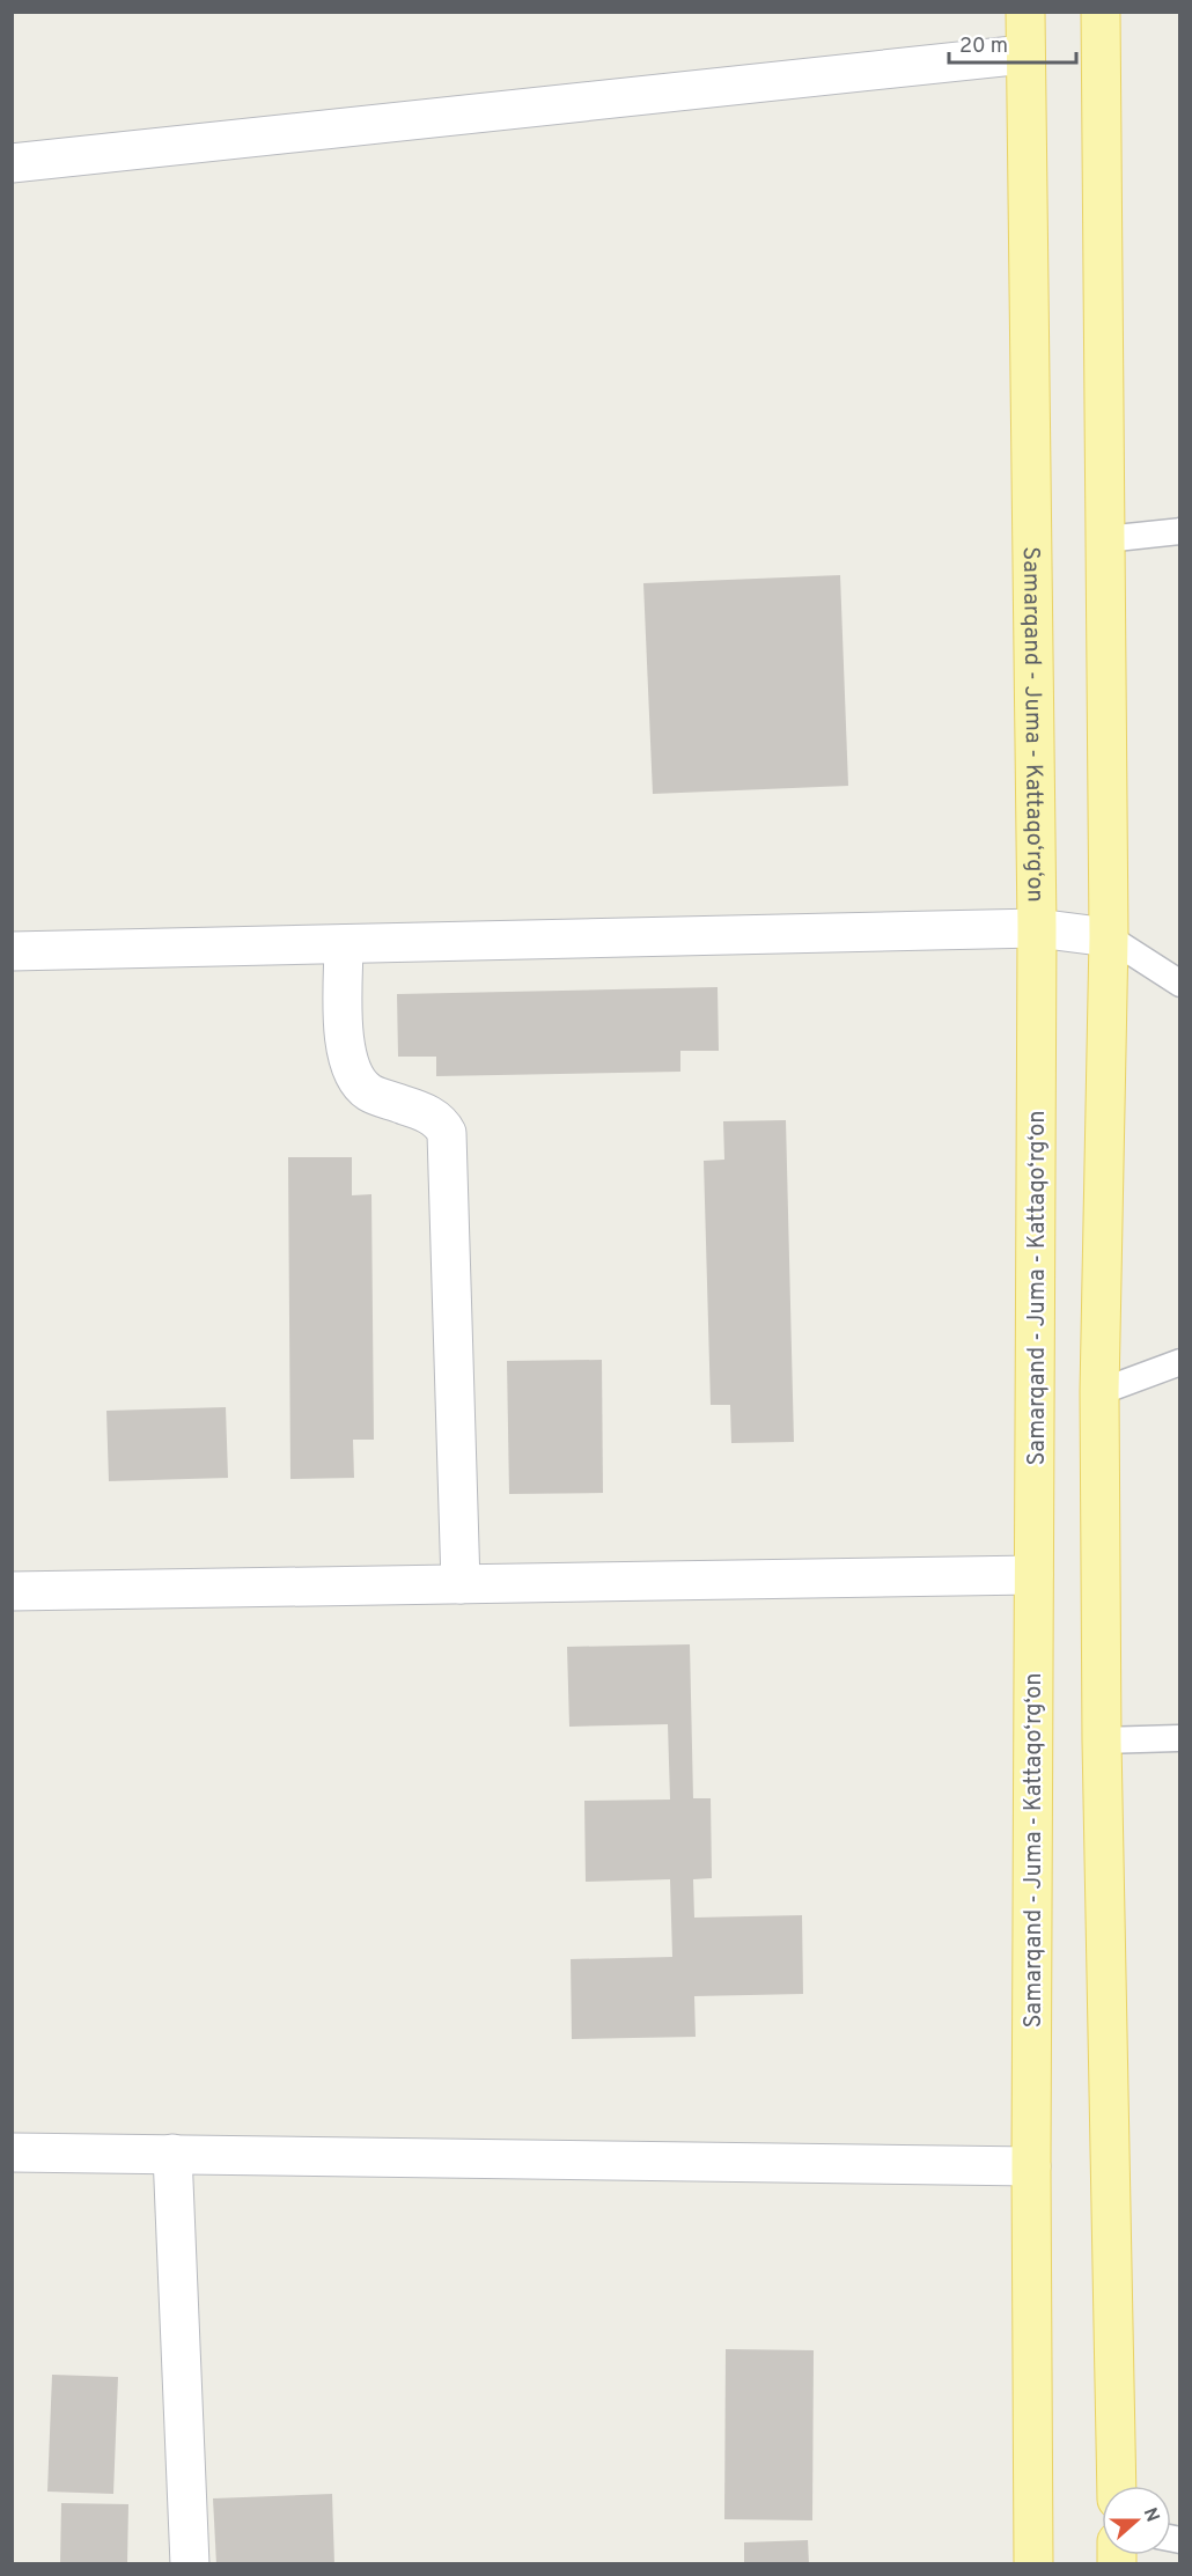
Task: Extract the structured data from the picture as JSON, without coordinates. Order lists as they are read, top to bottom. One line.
{"streets":{"main road":["Samarqand - Juma - Kattaqo‘rg‘on"]},"scale_bar":"20 m","north":"right"}
